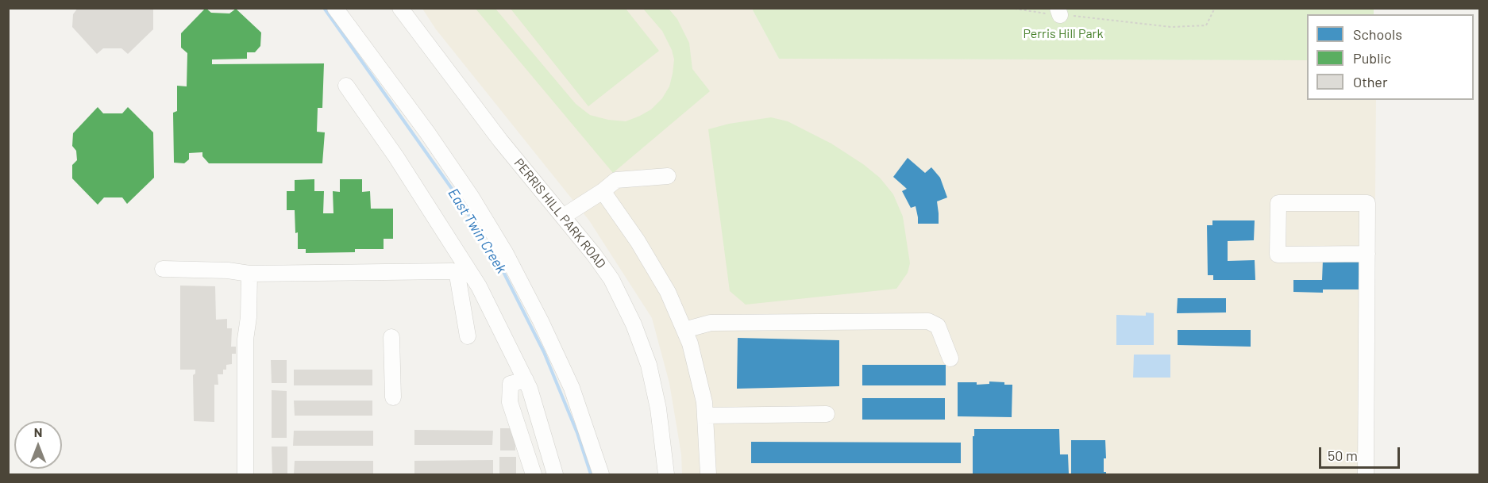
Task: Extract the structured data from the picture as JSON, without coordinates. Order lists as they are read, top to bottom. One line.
{"streets":{"street":["PERRIS HILL PARK ROAD"]},"water":["East Twin Creek"],"parks":["Perris Hill Park"],"legend":["Schools","Public","Other"],"scale_bar":"50 m","north":"top"}
